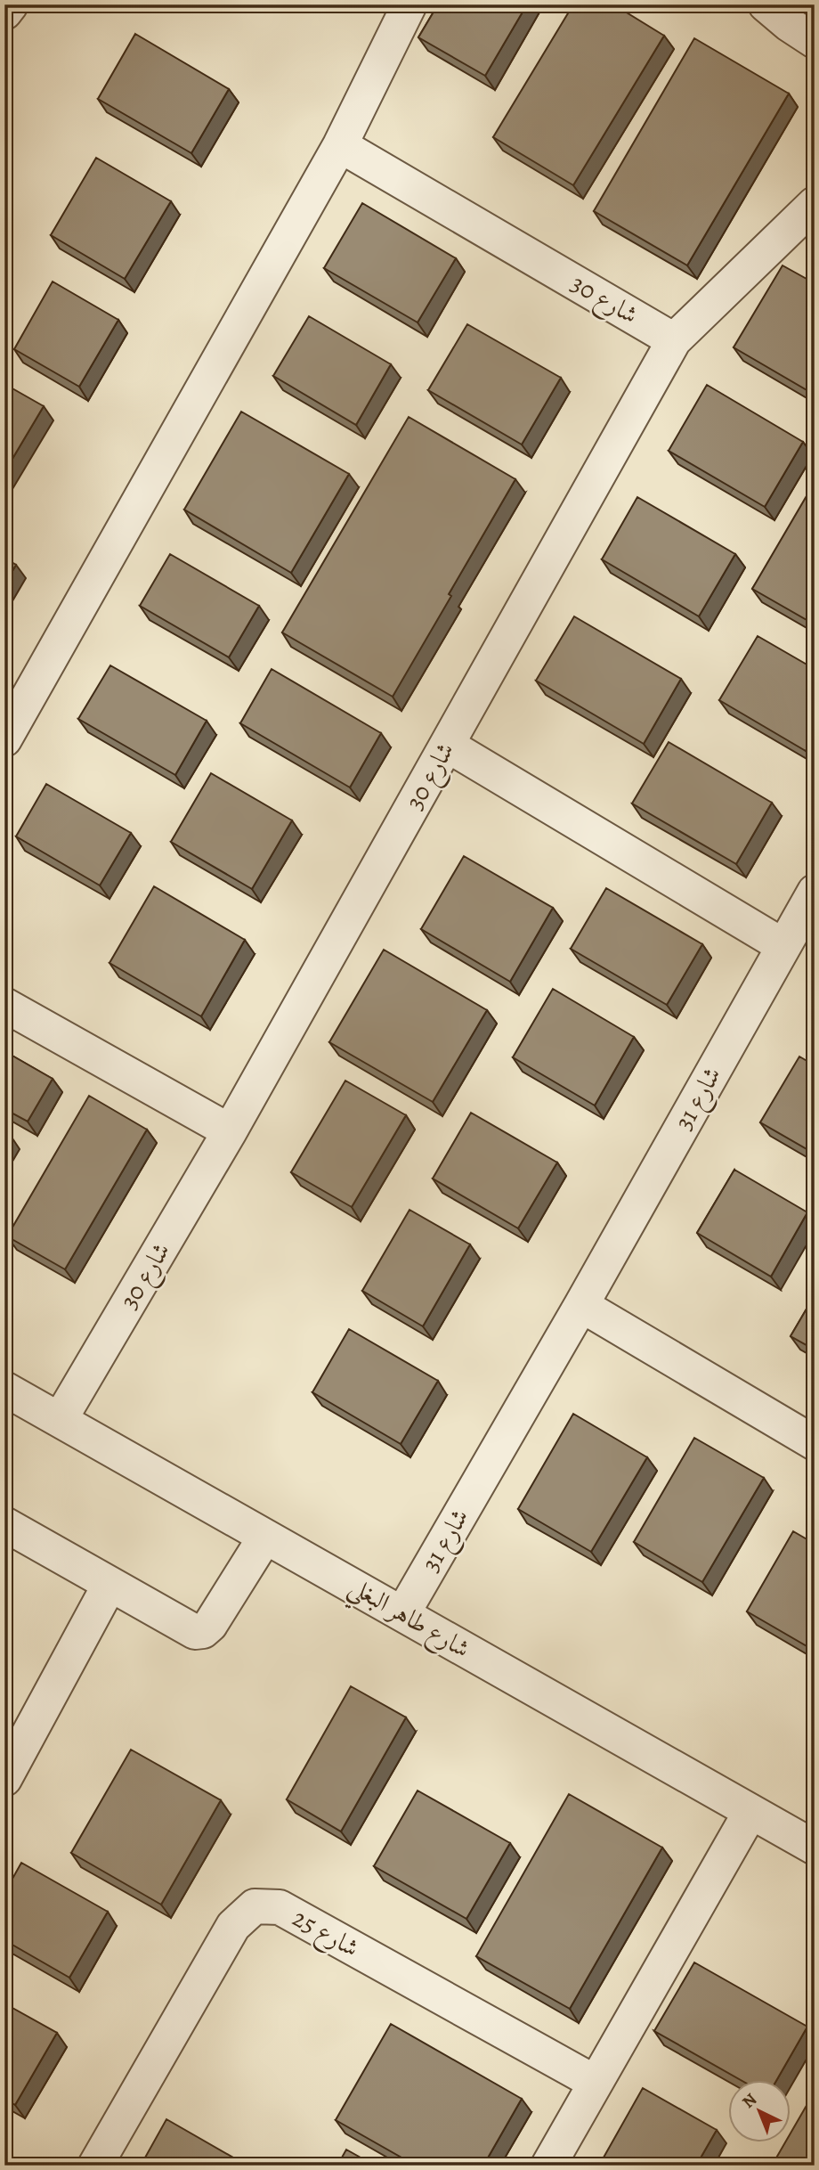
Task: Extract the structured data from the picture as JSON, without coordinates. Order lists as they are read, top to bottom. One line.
{"streets":{"street":["شارع 30","شارع 31","شارع طاهر البغلي","شارع 25"]},"crossings":[["شارع 30","شارع طاهر البغلي"],["شارع 31","شارع طاهر البغلي"]],"north":"top left"}
